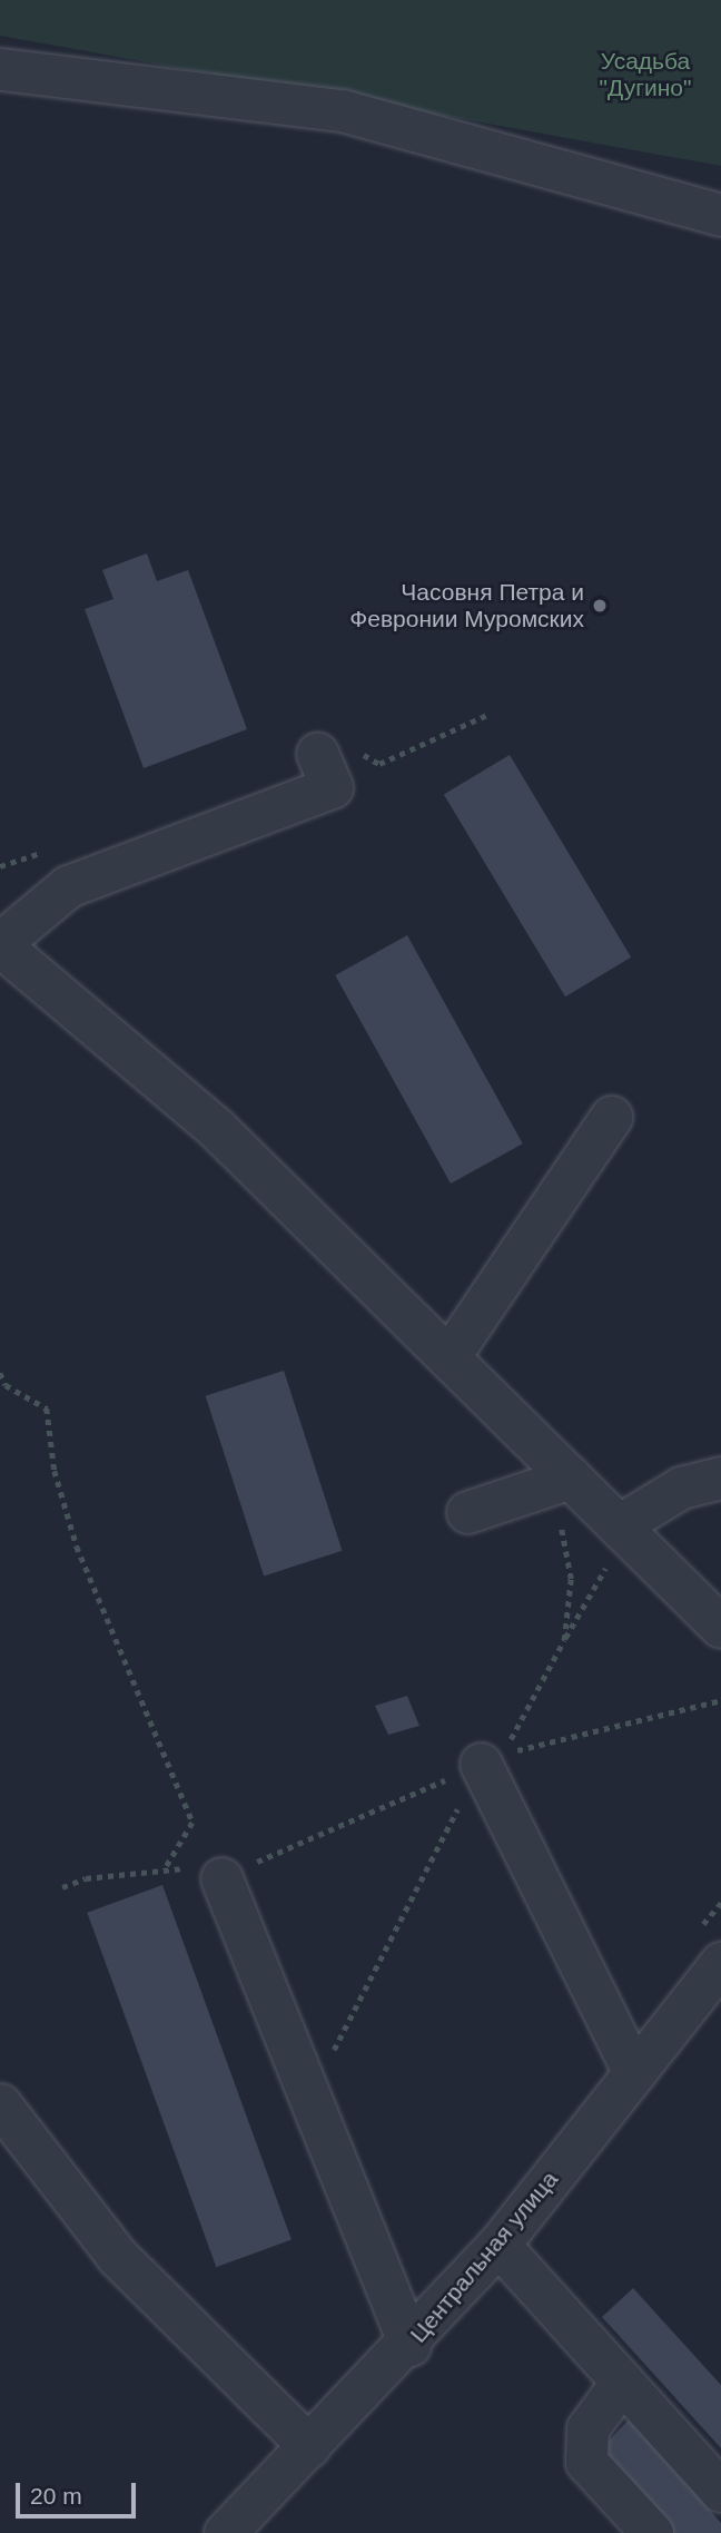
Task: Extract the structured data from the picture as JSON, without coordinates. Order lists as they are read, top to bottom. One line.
{"streets":{"street":["Центральная улица"]},"parks":["Усадьба \"Дугино\""],"places":["Часовня Петра и Февронии Муромских"],"scale_bar":"20 m"}
